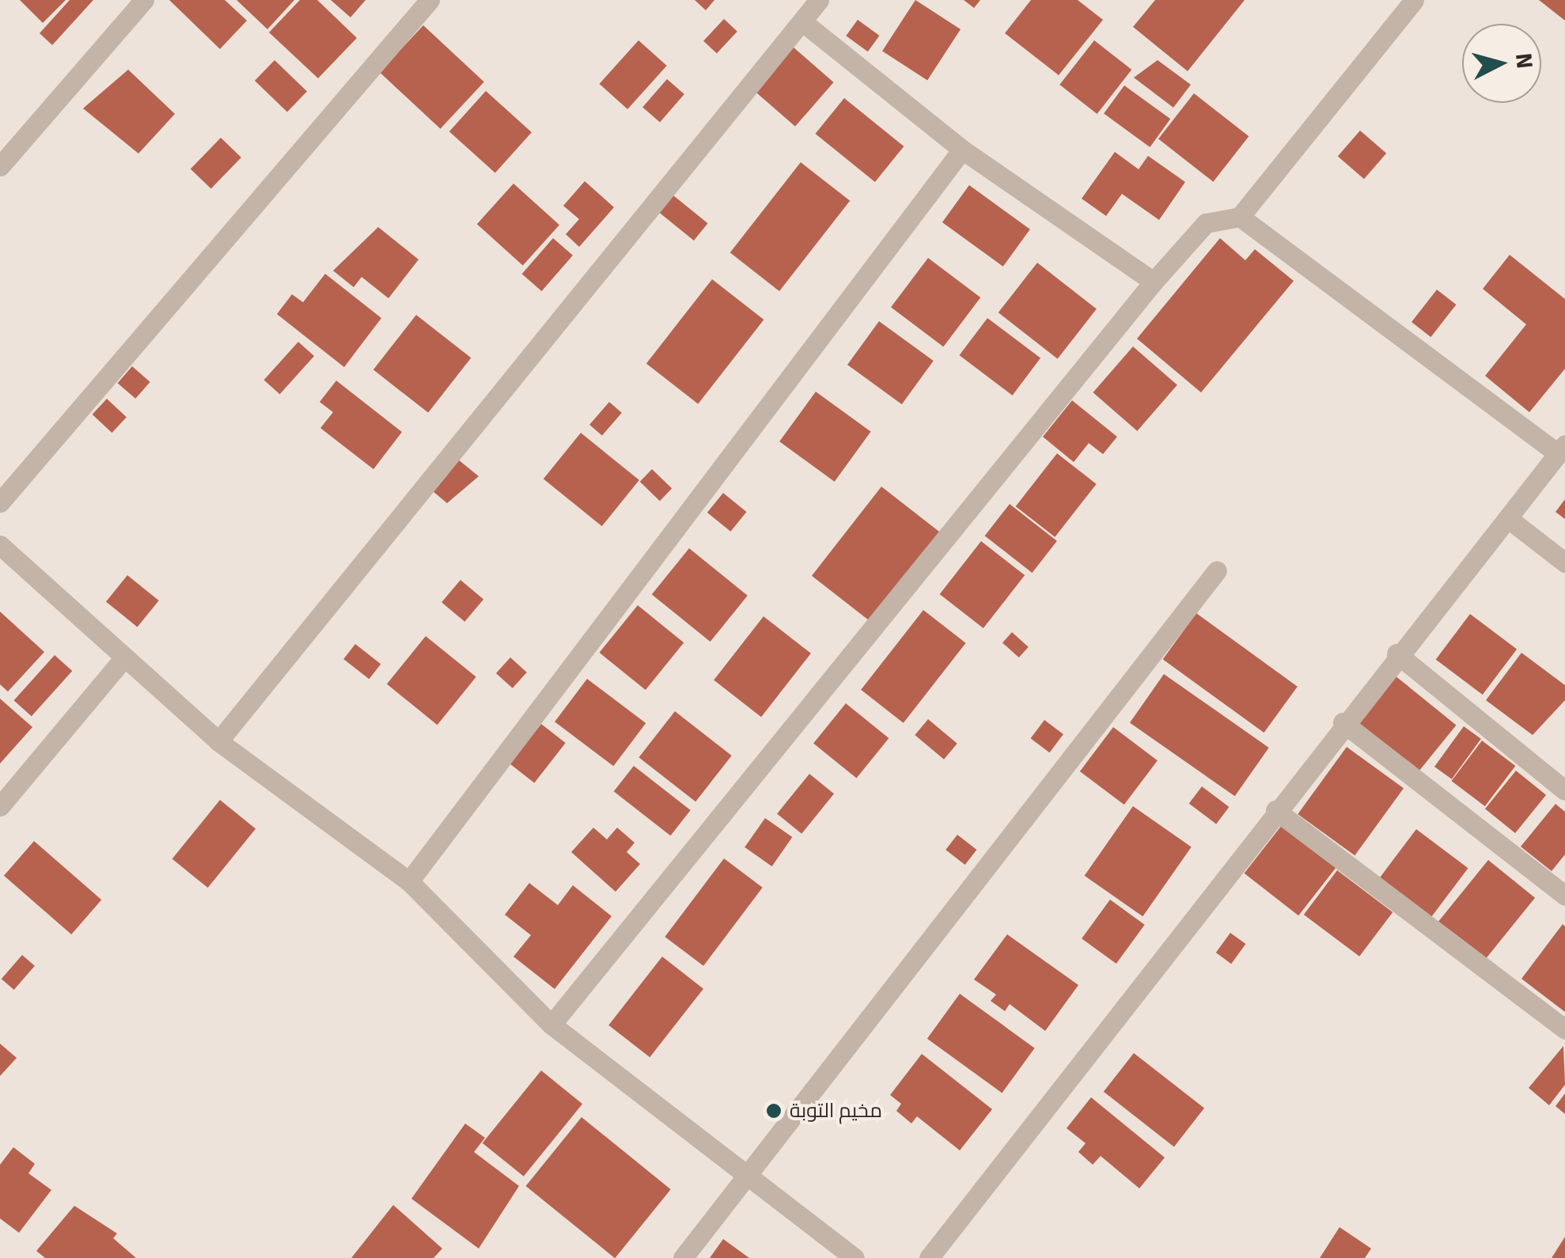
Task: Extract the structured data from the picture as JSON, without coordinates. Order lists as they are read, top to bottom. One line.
{"places":["مخيم التوبة"],"north":"right"}
